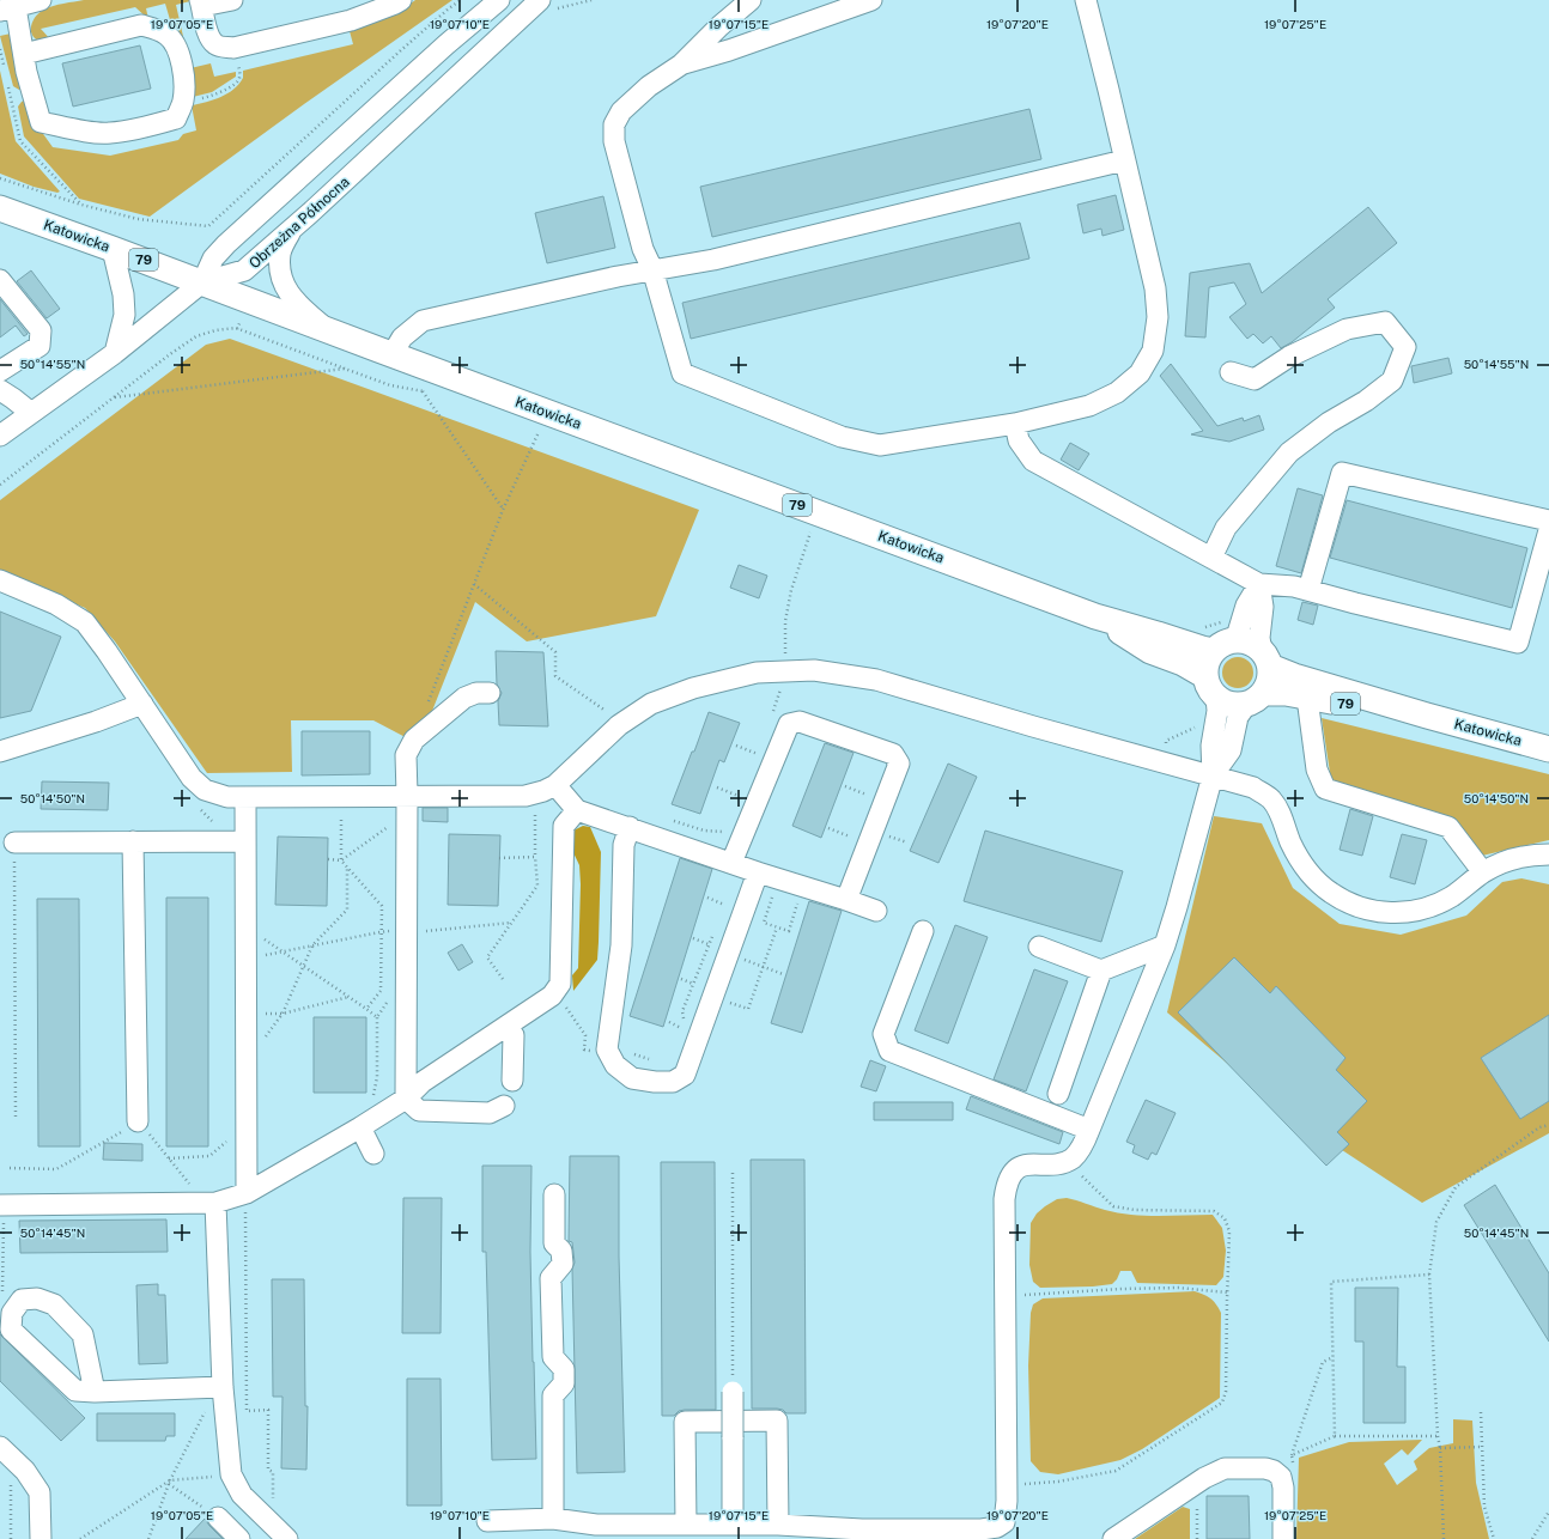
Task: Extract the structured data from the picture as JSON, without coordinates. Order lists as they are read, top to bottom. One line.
{"streets":{"main road":["Katowicka","79"],"street":["Obrzeżna Północna"]},"crossings":[["Obrzeżna Północna","Katowicka"],["Katowicka","79"]],"coordinates":["19°07'05\"E","19°07'10\"E","19°07'15\"E","19°07'20\"E","19°07'25\"E","50°14'55\"N","50°14'50\"N","50°14'45\"N"]}
